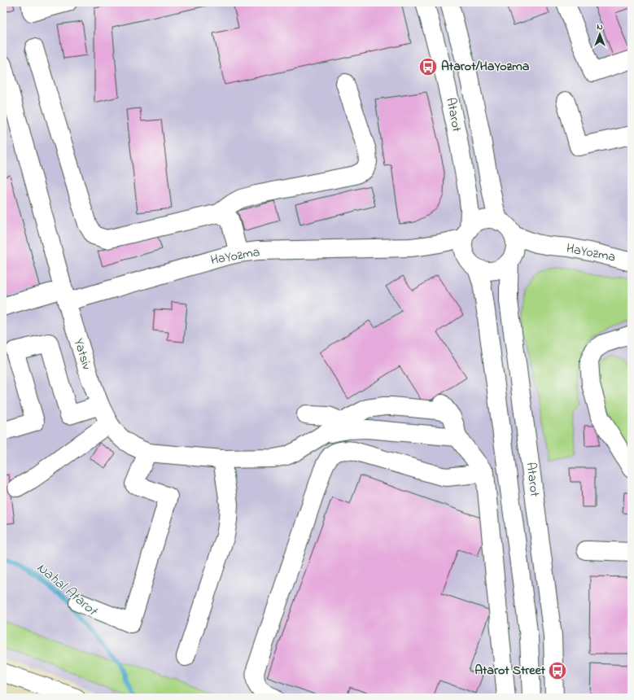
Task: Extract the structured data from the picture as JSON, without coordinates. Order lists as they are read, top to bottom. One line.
{"streets":{"street":["Atarot","HaYozma","Yatsiv"]},"crossings":[["Atarot","HaYozma"],["HaYozma","Yatsiv"]],"water":["Nahal Atarot"],"places":{"bus stop":["Atarot/HaYozma","Atarot Street"]},"north":"top"}
